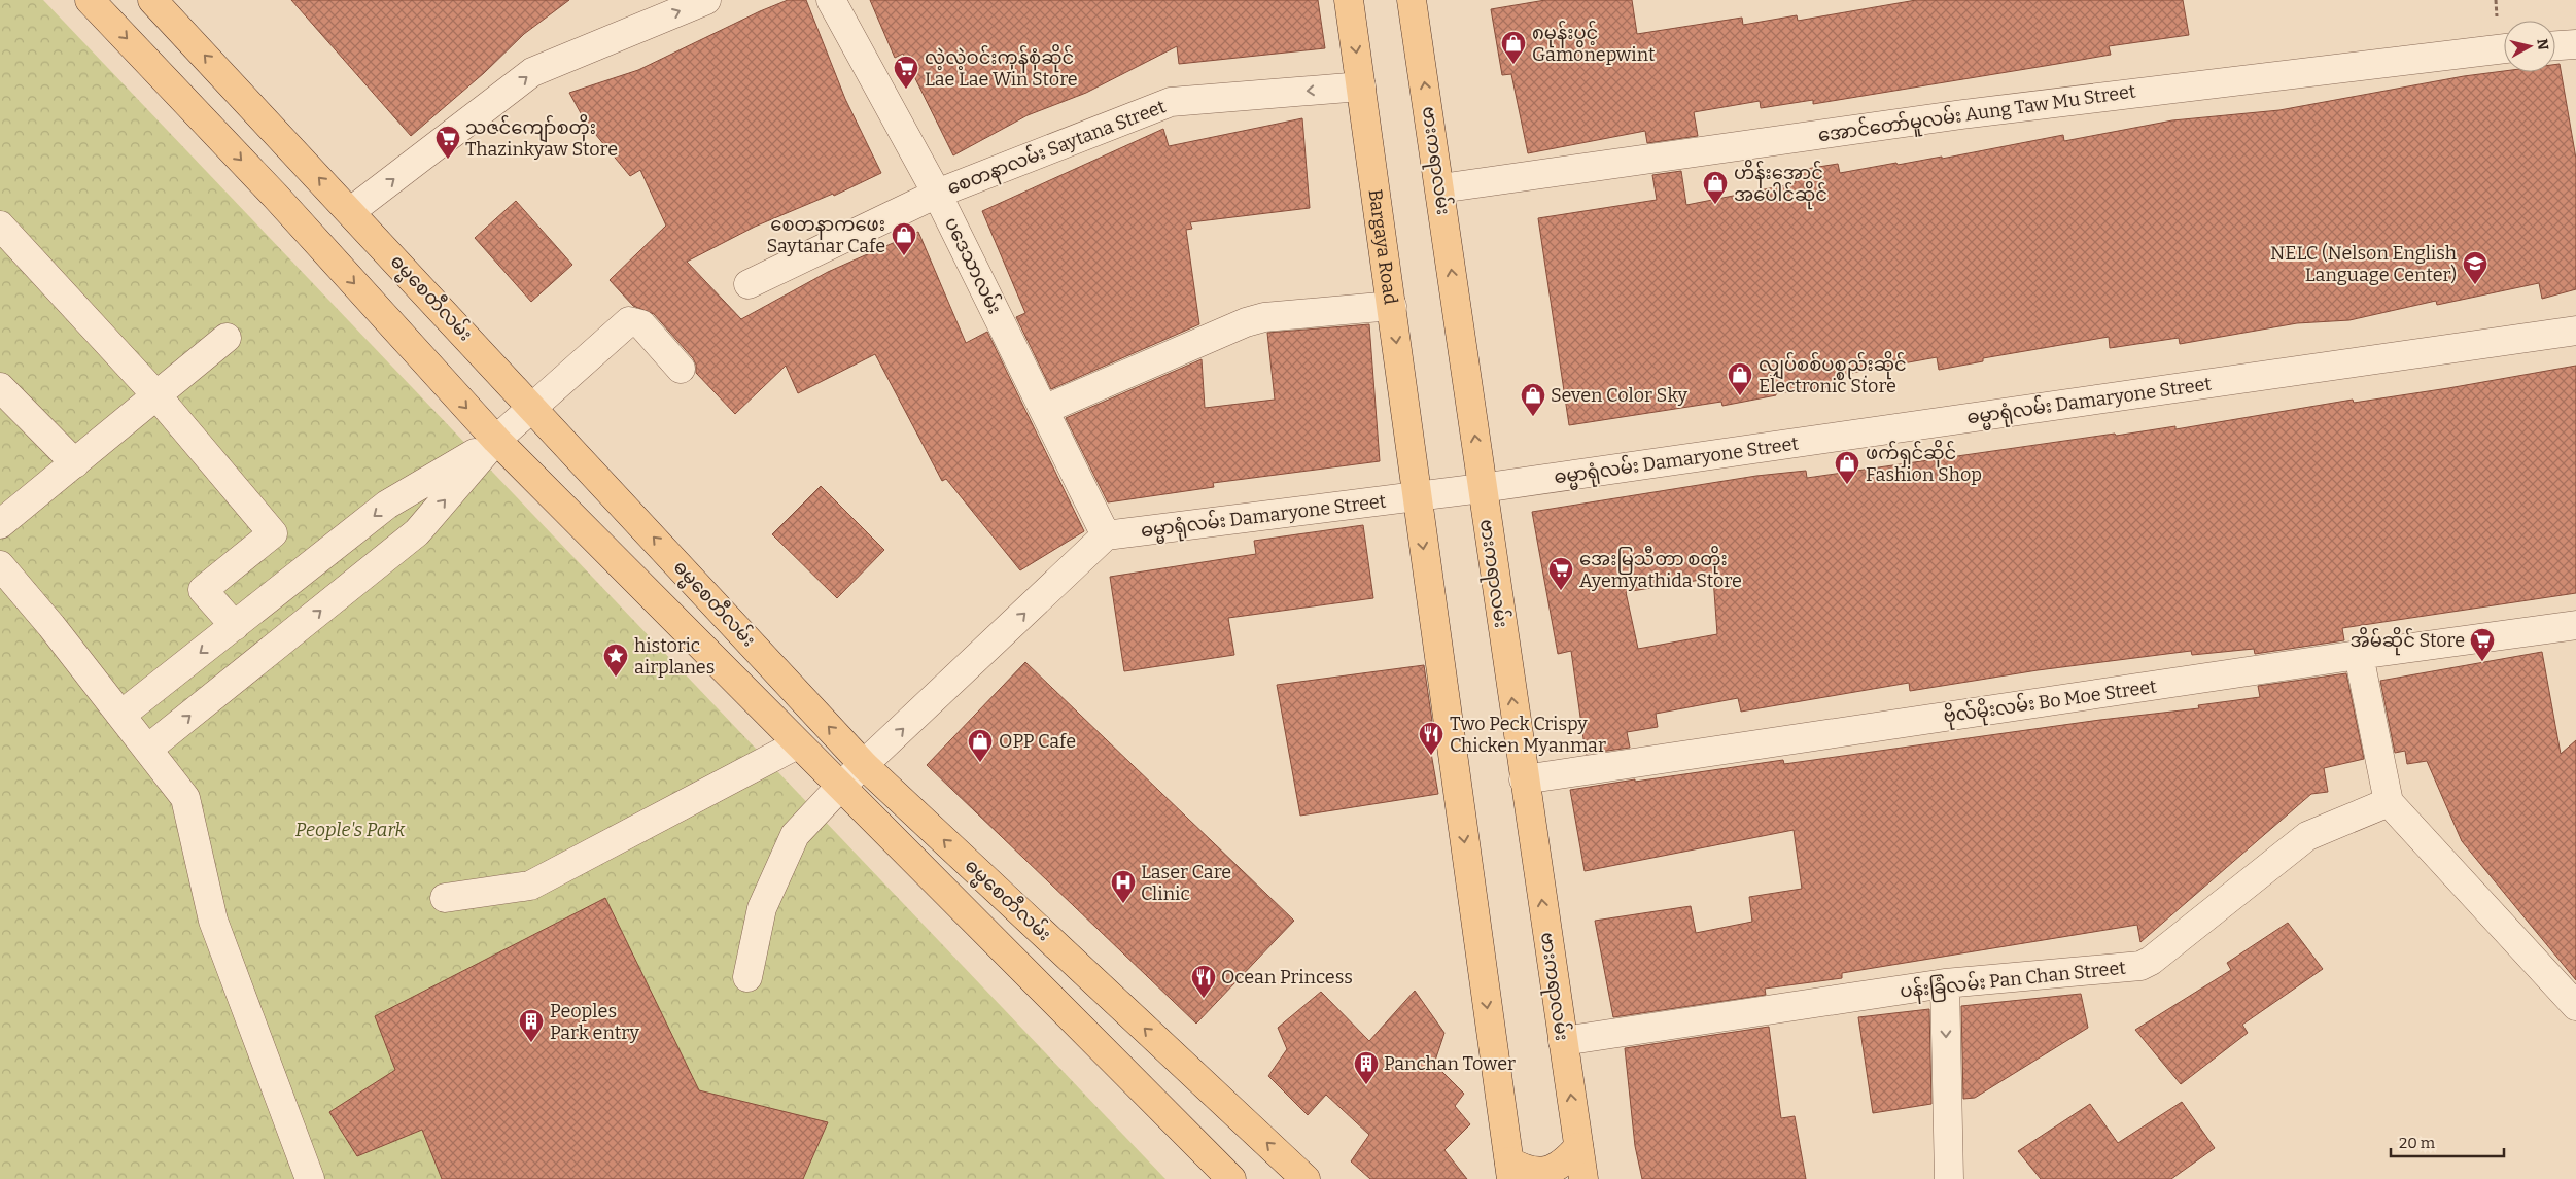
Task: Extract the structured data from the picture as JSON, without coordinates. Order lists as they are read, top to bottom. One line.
{"streets":{"main road":["ဗားကရာလမ်း","Bargaya Road","ဓမ္မစေတီလမ်း"],"street":["အောင်တော်မူလမ်း Aung Taw Mu Street","စေတနာလမ်း Saytana Street","ပဒေသာလမ်း","ဓမ္မာရုံလမ်း Damaryone Street","ဗိုလ်မိုးလမ်း Bo Moe Street","ပန်းခြံလမ်း Pan Chan Street"]},"crossings":[["အောင်တော်မူလမ်း Aung Taw Mu Street","ဗားကရာလမ်း"],["စေတနာလမ်း Saytana Street","Bargaya Road"],["စေတနာလမ်း Saytana Street","ပဒေသာလမ်း"],["ဗားကရာလမ်း","ဓမ္မာရုံလမ်း Damaryone Street"],["ဗားကရာလမ်း","ဗိုလ်မိုးလမ်း Bo Moe Street"],["ဗားကရာလမ်း","ပန်းခြံလမ်း Pan Chan Street"],["Bargaya Road","ဓမ္မာရုံလမ်း Damaryone Street"],["ပဒေသာလမ်း","ဓမ္မာရုံလမ်း Damaryone Street"]],"one_way":["Bargaya Road"],"parks":["People's Park"],"places":{"shop":["၈မုန်းပွင့် Gamonepwint","ဟိန်းအောင် အပေါင်ဆိုင်","စေတနာကဖေး Saytanar Cafe","လျှပ်စစ်ပစ္စည်းဆိုင် Electronic Store","Seven Color Sky","ဖက်ရှင်ဆိုင် Fashion Shop","OPP Cafe"],"supermarket":["လဲ့လဲ့ဝင်းကုန်စုံဆိုင် Lae Lae Win Store","သဇင်ကျော်စတိုး Thazinkyaw Store","အေးမြသီတာ စတိုး Ayemyathida Store","အိမ်ဆိုင် Store"],"school or university":["NELC (Nelson English Language Center)"],"place":["historic airplanes"],"restaurant":["Two Peck Crispy Chicken Myanmar","Ocean Princess"],"hospital":["Laser Care Clinic"],"building":["Peoples Park entry","Panchan Tower"]},"scale_bar":"20 m","north":"right"}
